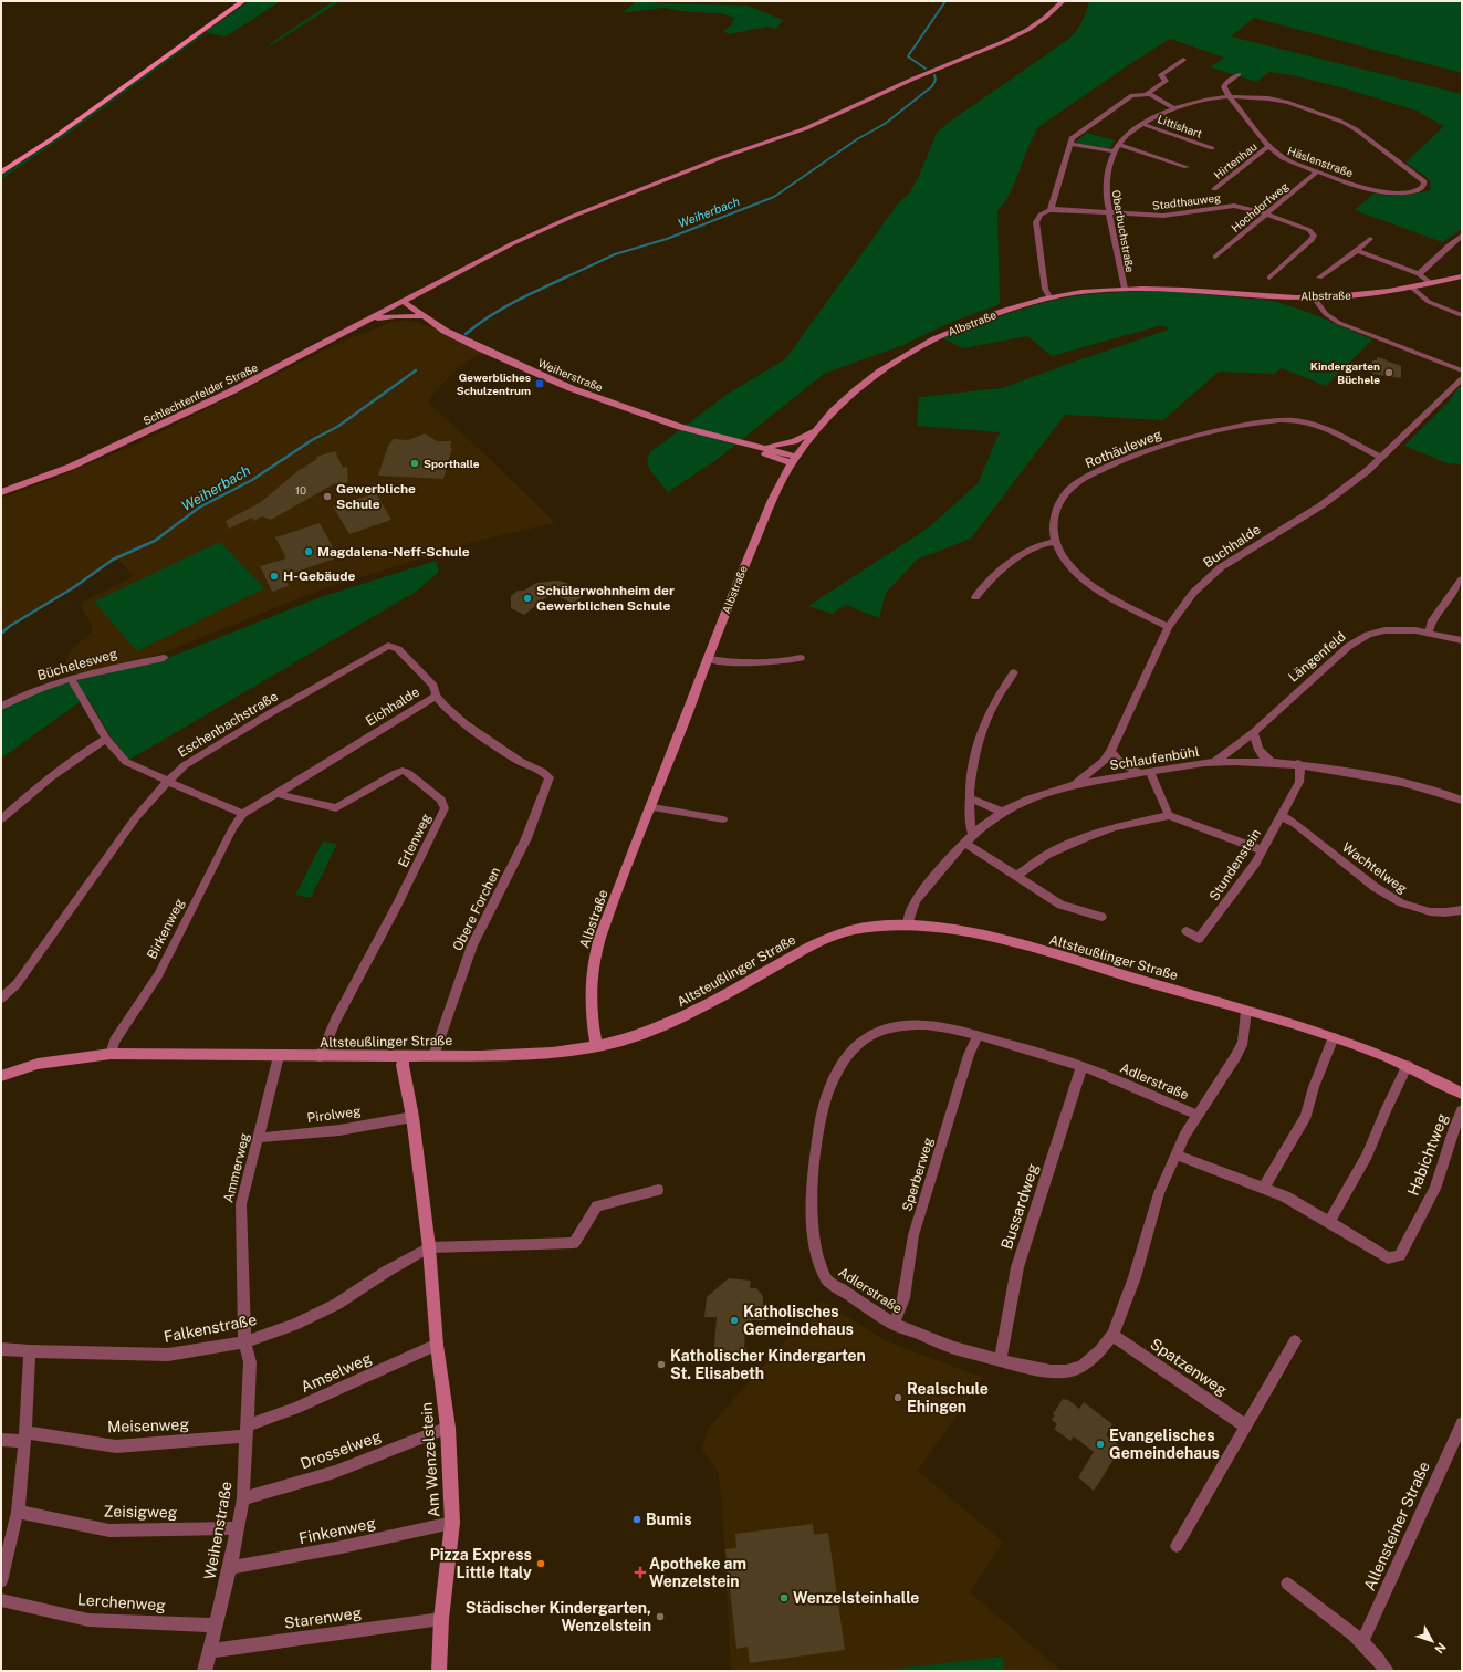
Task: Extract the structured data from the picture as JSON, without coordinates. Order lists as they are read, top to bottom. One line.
{"streets":{"street":["Littishart","Hirtenhau","Häslenstraße","Stadthauweg","Hochdorfweg","Oberbuchstraße","Albstraße","Weiherstraße","Schlechtenfelder Straße","Rothäuleweg","Buchhalde","Längenfeld","Büchelesweg","Eichhalde","Eschenbachstraße","Schlaufenbühl","Erlenweg","Stundenstein","Wachtelweg","Obere Forchen","Birkenweg","Altsteußlinger Straße","Adlerstraße","Pirolweg","Habichtweg","Ammerweg","Sperberweg","Bussardweg","Falkenstraße","Spatzenweg","Amselweg","Meisenweg","Drosselweg","Am Wenzelstein","Zeisigweg","Allensteiner Straße","Weihenstraße","Finkenweg","Lerchenweg","Starenweg"]},"crossings":[["Littishart","Oberbuchstraße"],["Hirtenhau","Häslenstraße"],["Häslenstraße","Hochdorfweg"],["Häslenstraße","Oberbuchstraße"],["Stadthauweg","Hochdorfweg"],["Stadthauweg","Oberbuchstraße"],["Oberbuchstraße","Albstraße"],["Albstraße","Weiherstraße"],["Albstraße","Buchhalde"],["Albstraße","Altsteußlinger Straße"],["Weiherstraße","Schlechtenfelder Straße"],["Rothäuleweg","Buchhalde"],["Buchhalde","Schlaufenbühl"],["Längenfeld","Schlaufenbühl"],["Eichhalde","Eschenbachstraße"],["Eichhalde","Erlenweg"],["Eichhalde","Obere Forchen"],["Eichhalde","Birkenweg"],["Schlaufenbühl","Stundenstein"],["Schlaufenbühl","Altsteußlinger Straße"],["Erlenweg","Altsteußlinger Straße"],["Stundenstein","Wachtelweg"],["Obere Forchen","Altsteußlinger Straße"],["Birkenweg","Altsteußlinger Straße"],["Altsteußlinger Straße","Adlerstraße"],["Altsteußlinger Straße","Ammerweg"],["Altsteußlinger Straße","Am Wenzelstein"],["Adlerstraße","Habichtweg"],["Adlerstraße","Sperberweg"],["Adlerstraße","Bussardweg"],["Adlerstraße","Spatzenweg"],["Pirolweg","Ammerweg"],["Pirolweg","Am Wenzelstein"],["Ammerweg","Falkenstraße"],["Ammerweg","Weihenstraße"],["Falkenstraße","Am Wenzelstein"],["Falkenstraße","Weihenstraße"],["Amselweg","Meisenweg"],["Amselweg","Am Wenzelstein"],["Amselweg","Weihenstraße"],["Meisenweg","Weihenstraße"],["Drosselweg","Am Wenzelstein"],["Drosselweg","Weihenstraße"],["Am Wenzelstein","Finkenweg"],["Am Wenzelstein","Starenweg"],["Zeisigweg","Weihenstraße"],["Weihenstraße","Finkenweg"],["Weihenstraße","Lerchenweg"],["Weihenstraße","Starenweg"]],"water":["Weiherbach"],"places":{"other":["Kindergarten Büchele","Sporthalle","Gewerbliche Schule","Magdalena-Neff-Schule","H-Gebäude","Schülerwohnheim der Gewerblichen Schule","Katholisches Gemeindehaus","Katholischer Kindergarten St. Elisabeth","Realschule Ehingen","Evangelisches Gemeindehaus","Bumis","Pizza Express Little Italy","Wenzelsteinhalle","Städischer Kindergarten, Wenzelstein"],"transit":["Gewerbliches Schulzentrum"],"health":["Apotheke am Wenzelstein"]},"house_numbers":["10"],"north":"bottom right"}
